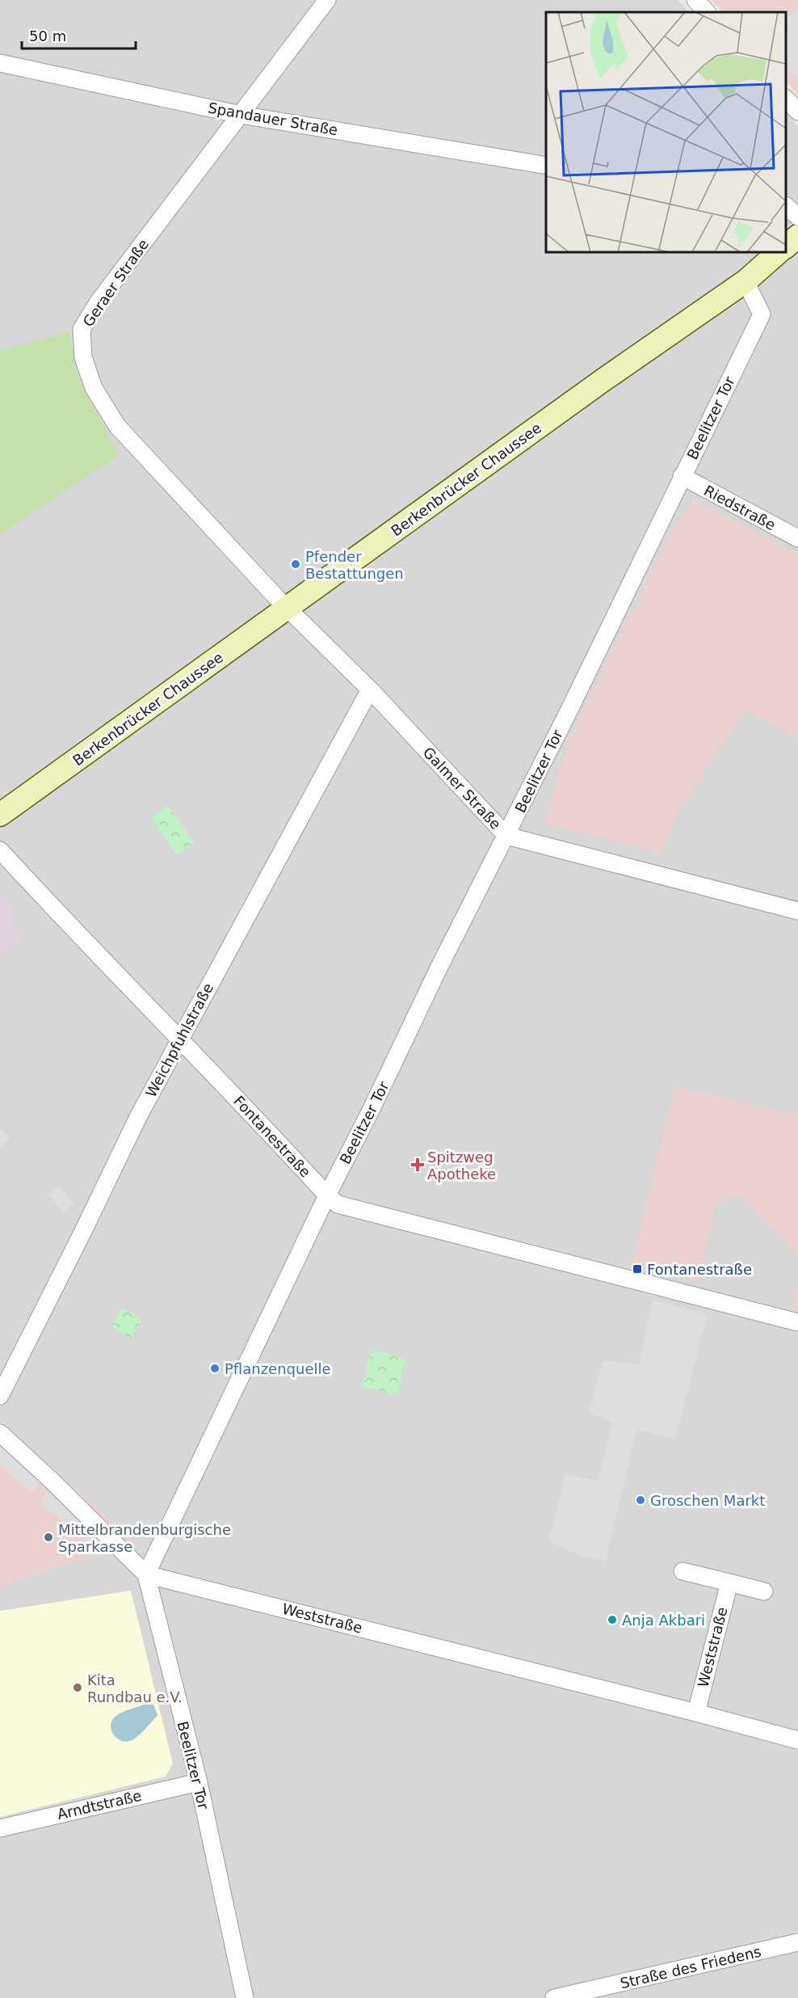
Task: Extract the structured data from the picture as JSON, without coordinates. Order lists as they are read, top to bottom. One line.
{"streets":{"main road":["Berkenbrücker Chaussee"],"street":["Spandauer Straße","Geraer Straße","Beelitzer Tor","Riedstraße","Galmer Straße","Weichpfuhlstraße","Fontanestraße","Weststraße","Arndtstraße","Straße des Friedens"]},"crossings":[["Spandauer Straße","Geraer Straße"],["Geraer Straße","Berkenbrücker Chaussee"],["Geraer Straße","Galmer Straße"],["Beelitzer Tor","Berkenbrücker Chaussee"],["Beelitzer Tor","Riedstraße"],["Beelitzer Tor","Galmer Straße"],["Beelitzer Tor","Fontanestraße"],["Beelitzer Tor","Weststraße"],["Beelitzer Tor","Arndtstraße"],["Berkenbrücker Chaussee","Galmer Straße"],["Galmer Straße","Weichpfuhlstraße"],["Weichpfuhlstraße","Fontanestraße"]],"places":{"other":["Pfender Bestattungen","Pflanzenquelle","Groschen Markt","Mittelbrandenburgische Sparkasse","Anja Akbari","Kita Rundbau e.V."],"health":["Spitzweg Apotheke"],"transit":["Fontanestraße"]},"scale_bar":"50 m"}
